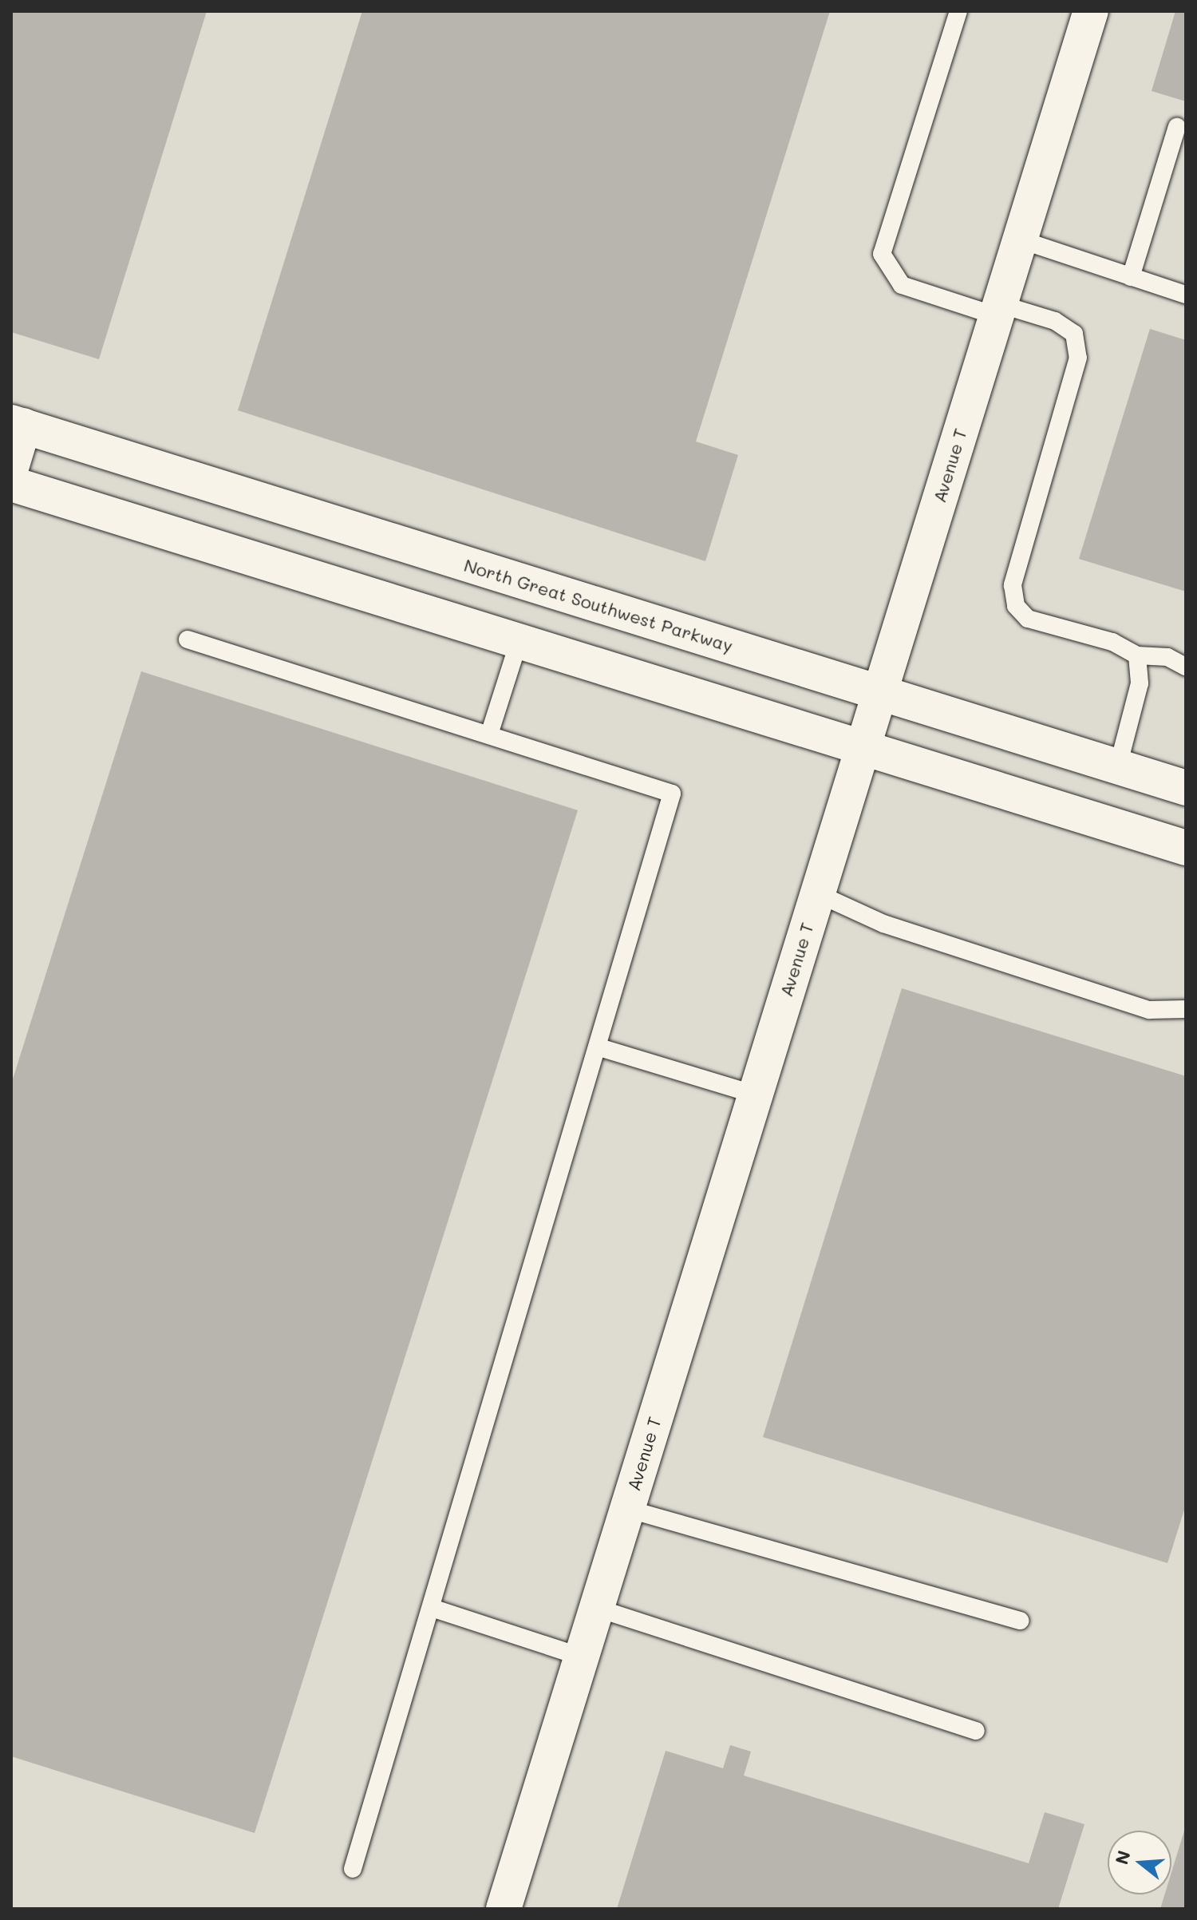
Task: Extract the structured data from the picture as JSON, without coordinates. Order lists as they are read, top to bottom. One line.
{"streets":{"street":["Avenue T","North Great Southwest Parkway"]},"crossings":[["Avenue T","North Great Southwest Parkway"]],"north":"left"}
